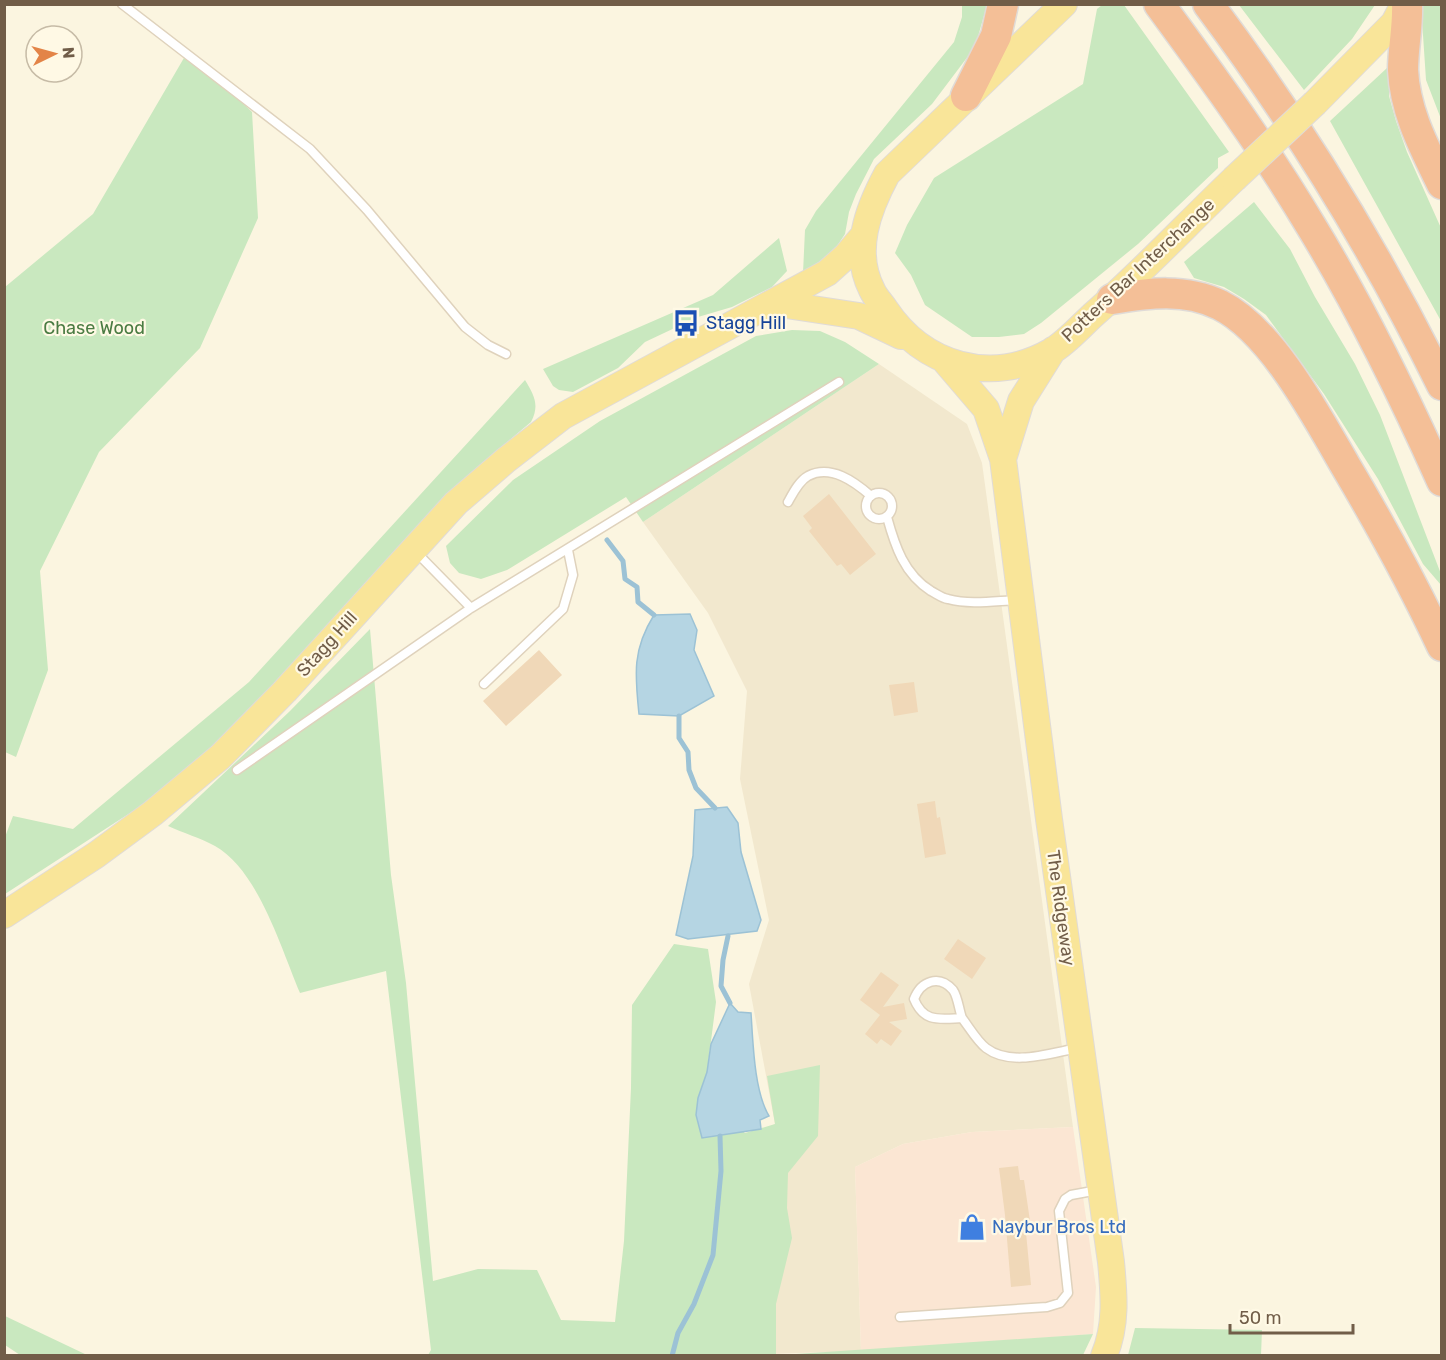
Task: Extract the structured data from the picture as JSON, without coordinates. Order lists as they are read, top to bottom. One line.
{"streets":{"main road":["Potters Bar Interchange","Stagg Hill","The Ridgeway"]},"crossings":[["Potters Bar Interchange","Stagg Hill"],["Potters Bar Interchange","The Ridgeway"]],"parks":["Chase Wood"],"places":{"bus stop":["Stagg Hill"],"shop":["Naybur Bros Ltd"]},"scale_bar":"50 m","north":"right"}
